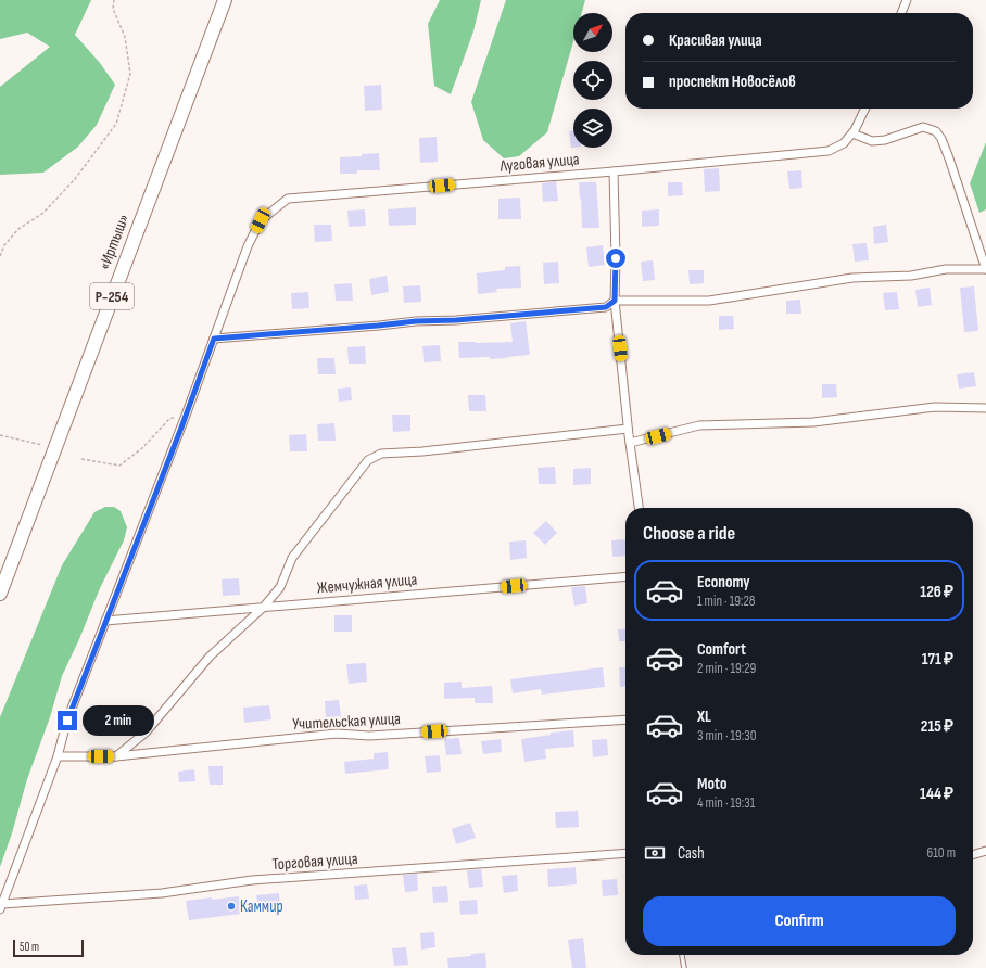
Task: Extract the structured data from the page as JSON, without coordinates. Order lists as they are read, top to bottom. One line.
{"streets":{"highway":["«Иртыш»","Р-254"],"street":["Луговая улица","Жемчужная улица","Учительская улица","Торговая улица"]},"places":["Каммир"],"scale_bar":"50 m","north":"top right","page":{"banner":["Красивая улица","проспект Новосёлов"],"heading":"Choose a ride","list":[{"name":"Economy","note":"1 min · 19:28","value":"126 ₽"},{"name":"Comfort","note":"2 min · 19:29","value":"171 ₽"},{"name":"XL","note":"3 min · 19:30","value":"215 ₽"},{"name":"Moto","note":"4 min · 19:31","value":"144 ₽"}],"bubble":"2 min","pay":["Cash","610 m"],"buttons":"Confirm","scale":"50 m"}}
